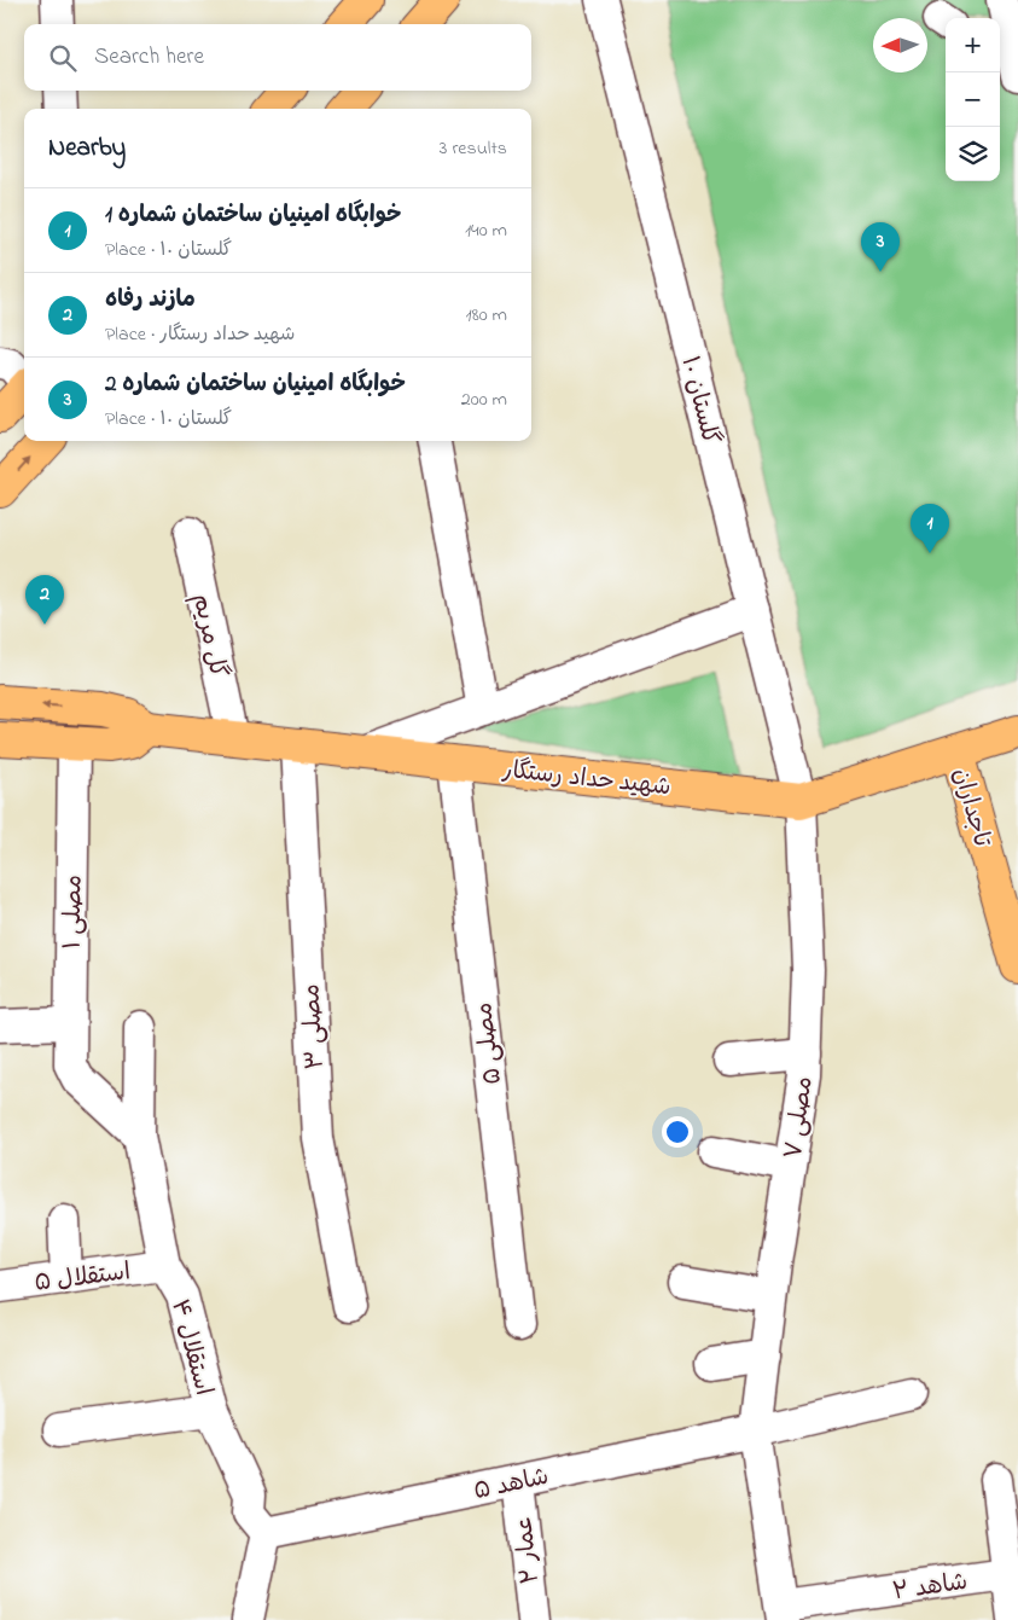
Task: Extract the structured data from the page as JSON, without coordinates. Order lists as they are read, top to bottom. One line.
{"streets":{"main road":["شهید حداد رستگار","تاجداران"],"street":["گلستان ۱۰","گل مریم","مصلی ۱","مصلی ۳","مصلی ۵","مصلی ۷","استقلال ۵","استقلال ۴","شاهد ۵","عمار ۲","شاهد ۲"]},"crossings":[["گلستان ۱۰","شهید حداد رستگار"],["گلستان ۱۰","مصلی ۷"],["گل مریم","شهید حداد رستگار"],["شهید حداد رستگار","تاجداران"],["شهید حداد رستگار","مصلی ۳"],["شهید حداد رستگار","مصلی ۵"],["شهید حداد رستگار","مصلی ۷"],["مصلی ۱","استقلال ۴"],["مصلی ۷","شاهد ۵"],["مصلی ۷","شاهد ۲"],["استقلال ۵","استقلال ۴"],["استقلال ۴","شاهد ۵"],["شاهد ۵","عمار ۲"]],"north":"left","page":{"map_buttons":["+","−"],"search":"Search here","heading":["Nearby","3 results"],"list":[{"mark":"1","name":"خوابگاه امینیان ساختمان شماره 1","note":"Place · گلستان ۱۰","value":"140 m"},{"mark":"2","name":"مازند رفاه","note":"Place · شهید حداد رستگار","value":"180 m"},{"mark":"3","name":"خوابگاه امینیان ساختمان شماره 2","note":"Place · گلستان ۱۰","value":"200 m"}],"pins":["3","1","2"]}}
